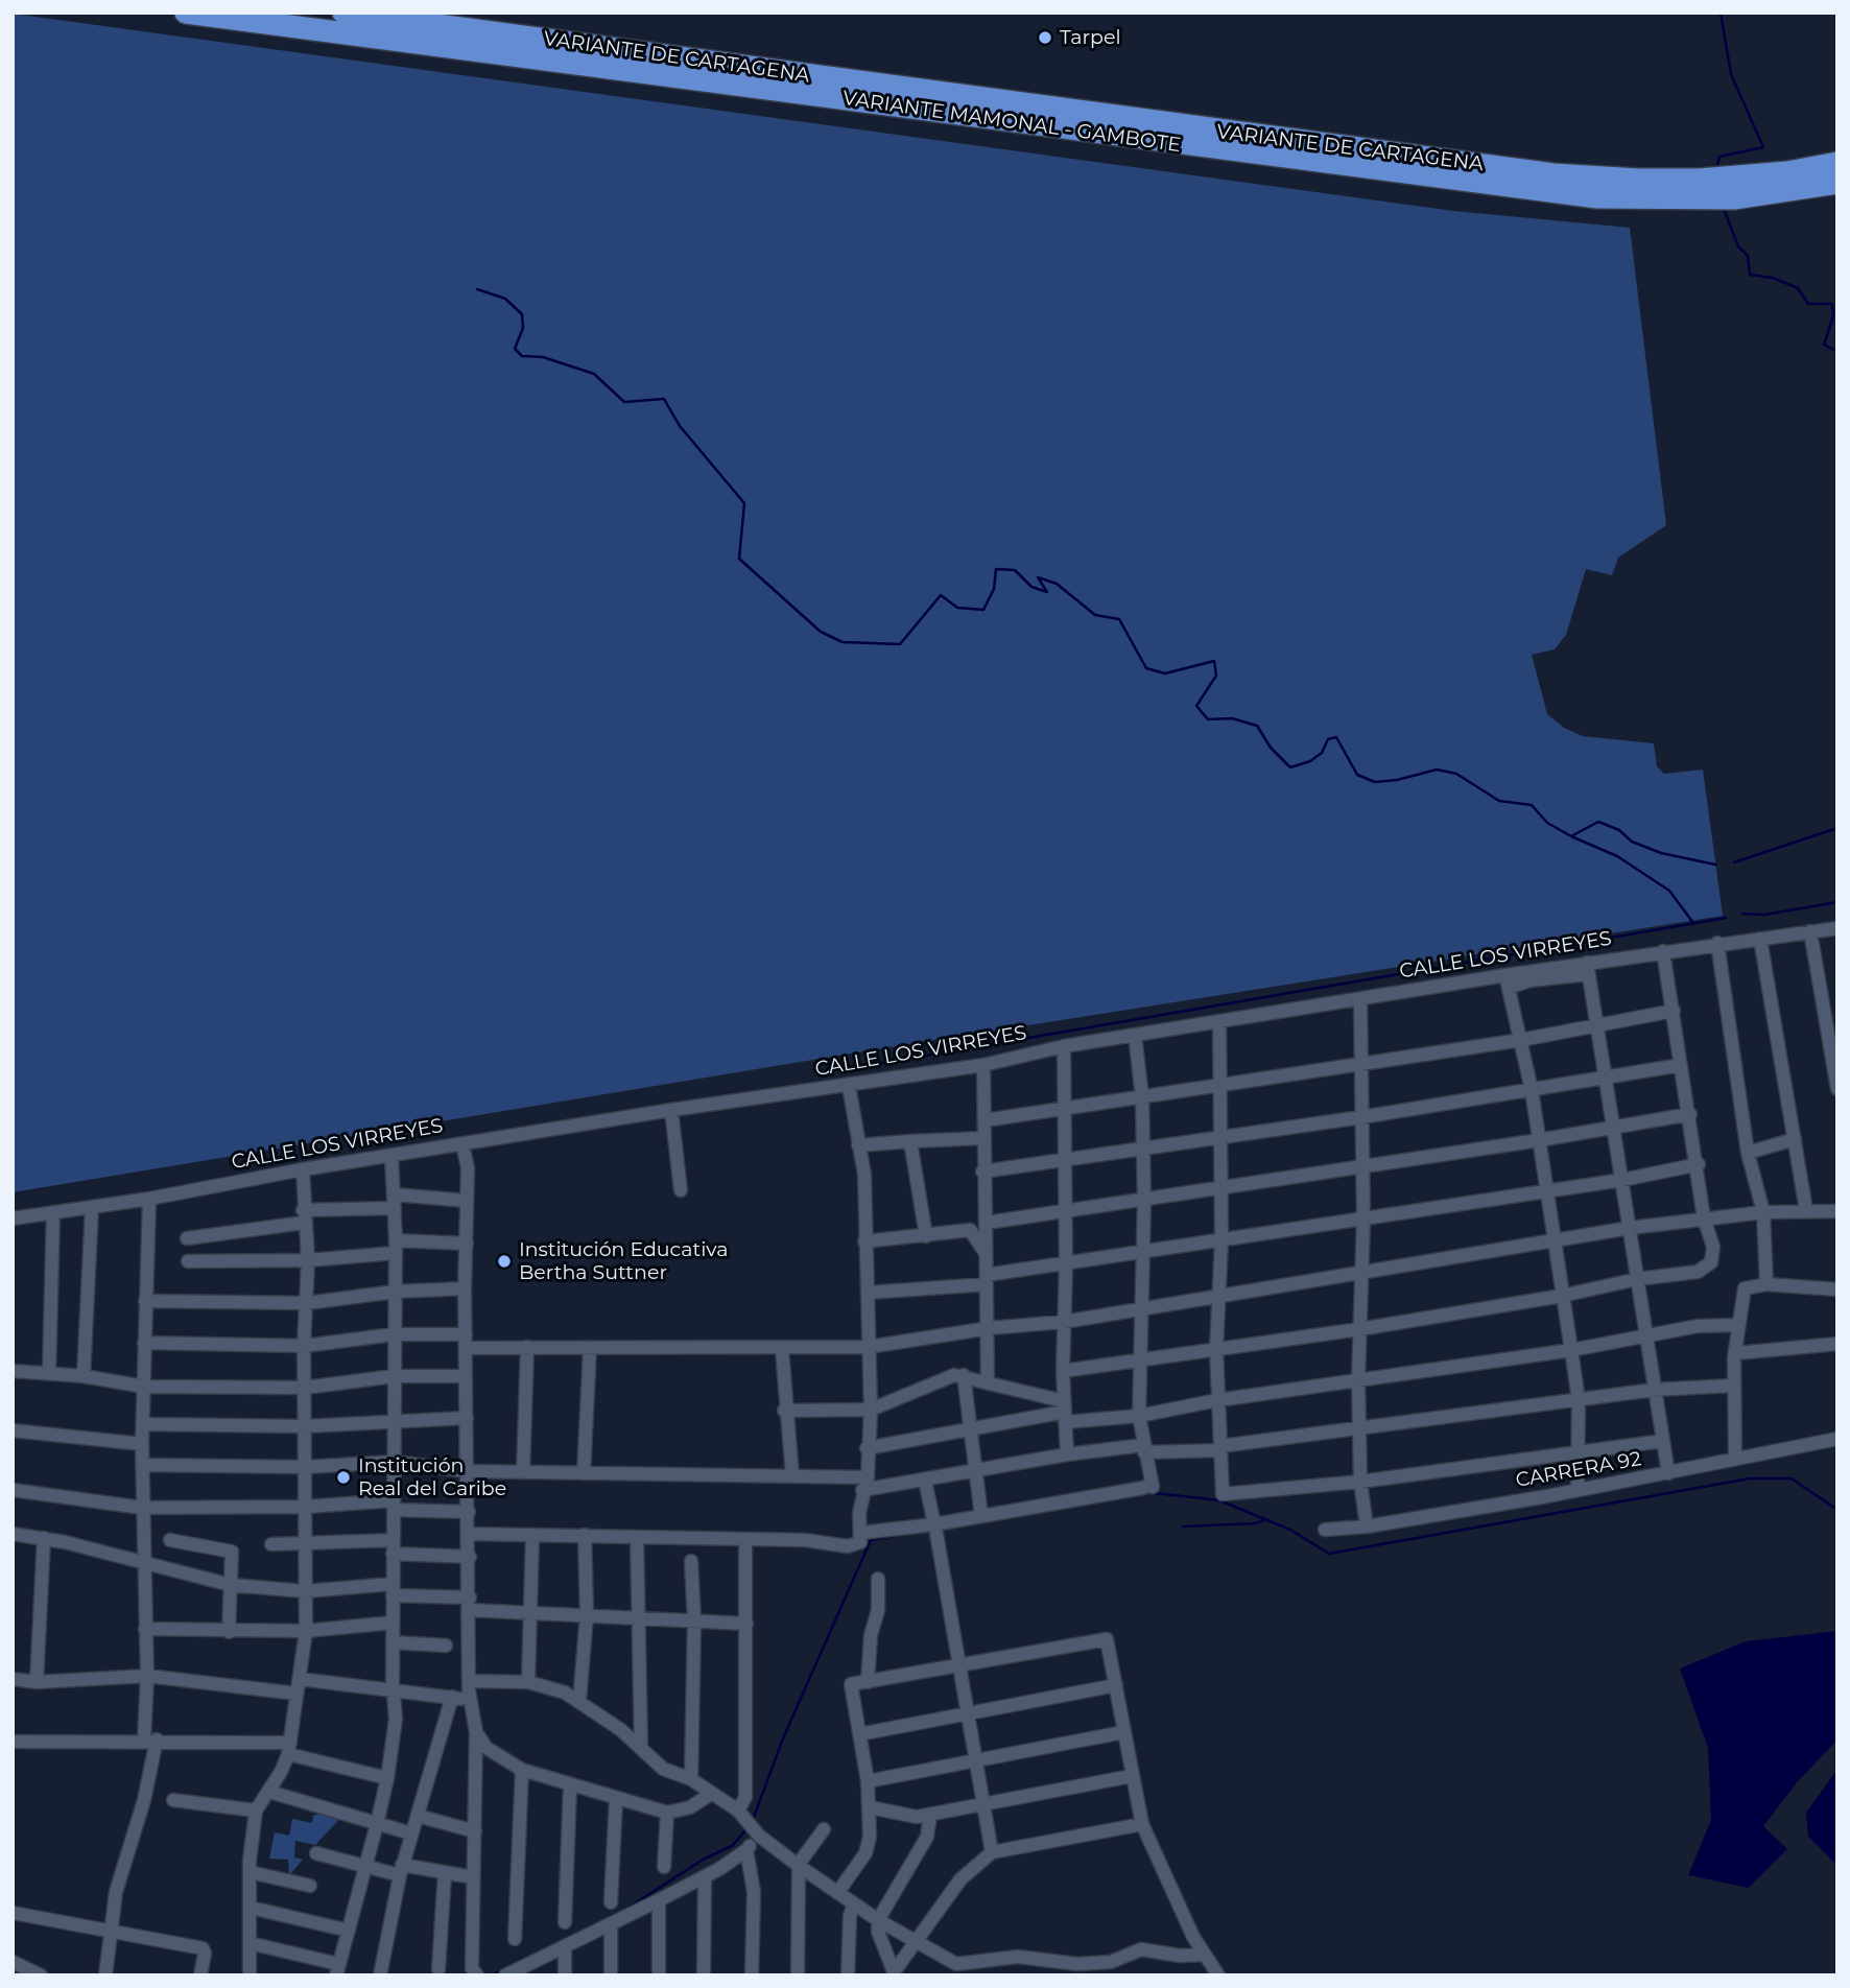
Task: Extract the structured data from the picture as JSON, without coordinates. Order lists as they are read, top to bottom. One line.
{"streets":{"highway":["VARIANTE DE CARTAGENA","VARIANTE MAMONAL - GAMBOTE"],"street":["CALLE LOS VIRREYES","CARRERA 92"]},"places":["Tarpel","Institución Educativa Bertha Suttner","Institución Real del Caribe"]}
